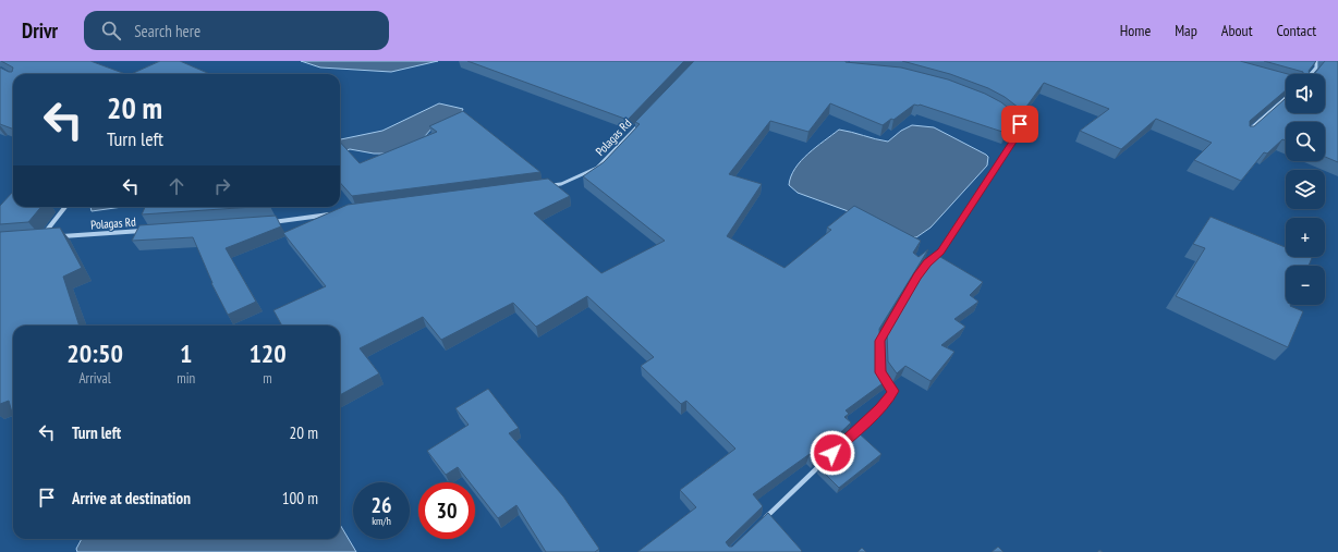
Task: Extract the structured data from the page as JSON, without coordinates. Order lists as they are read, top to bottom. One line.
{"streets":{"street":["Polagas Rd"]},"page":{"header":"Drivr","search":"Search here","nav":["Home","Map","About","Contact"],"map_buttons":["+","−"],"turn":["20 m","Turn left"],"eta":["20:50","Arrival","1","min","120","m"],"list":[{"name":"Turn left","value":"20 m"},{"name":"Arrive at destination","value":"100 m"}],"speed":"26 km/h","limit":"30"}}
